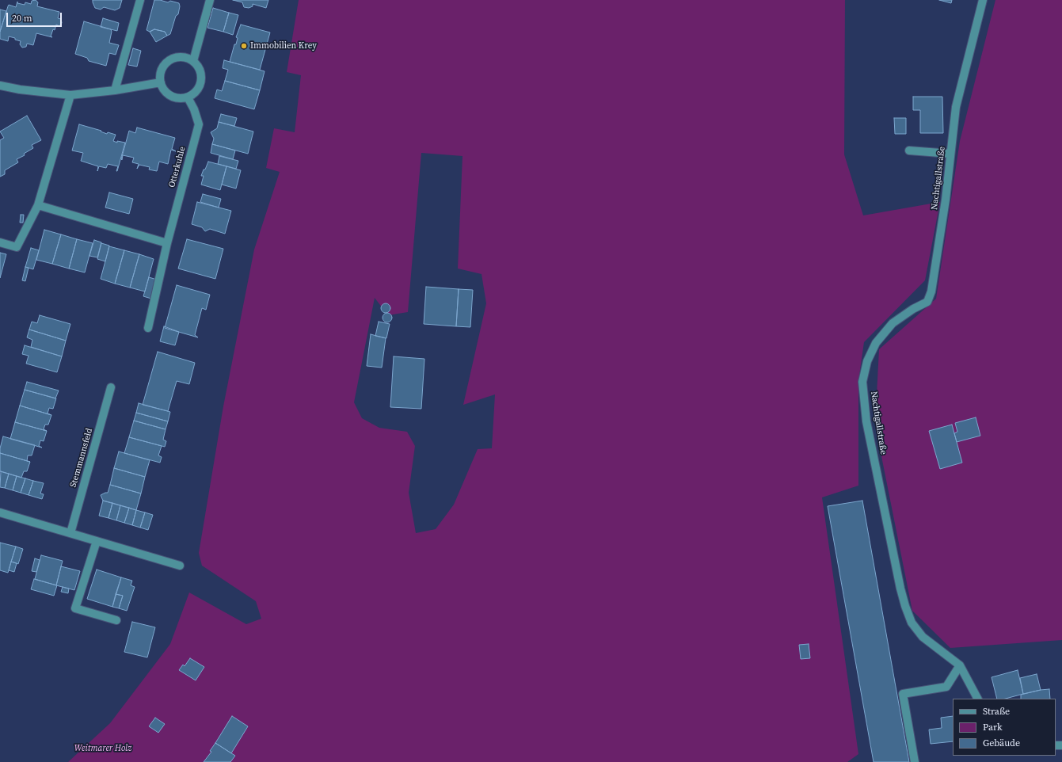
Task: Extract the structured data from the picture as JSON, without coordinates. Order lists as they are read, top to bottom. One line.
{"streets":{"street":["Otterkuhle","Nachtigallstraße","Stemmannsfeld"]},"parks":["Weitmarer Holz"],"places":["Immobilien Krey"],"legend":["Straße","Park","Gebäude"],"scale_bar":"20 m"}
